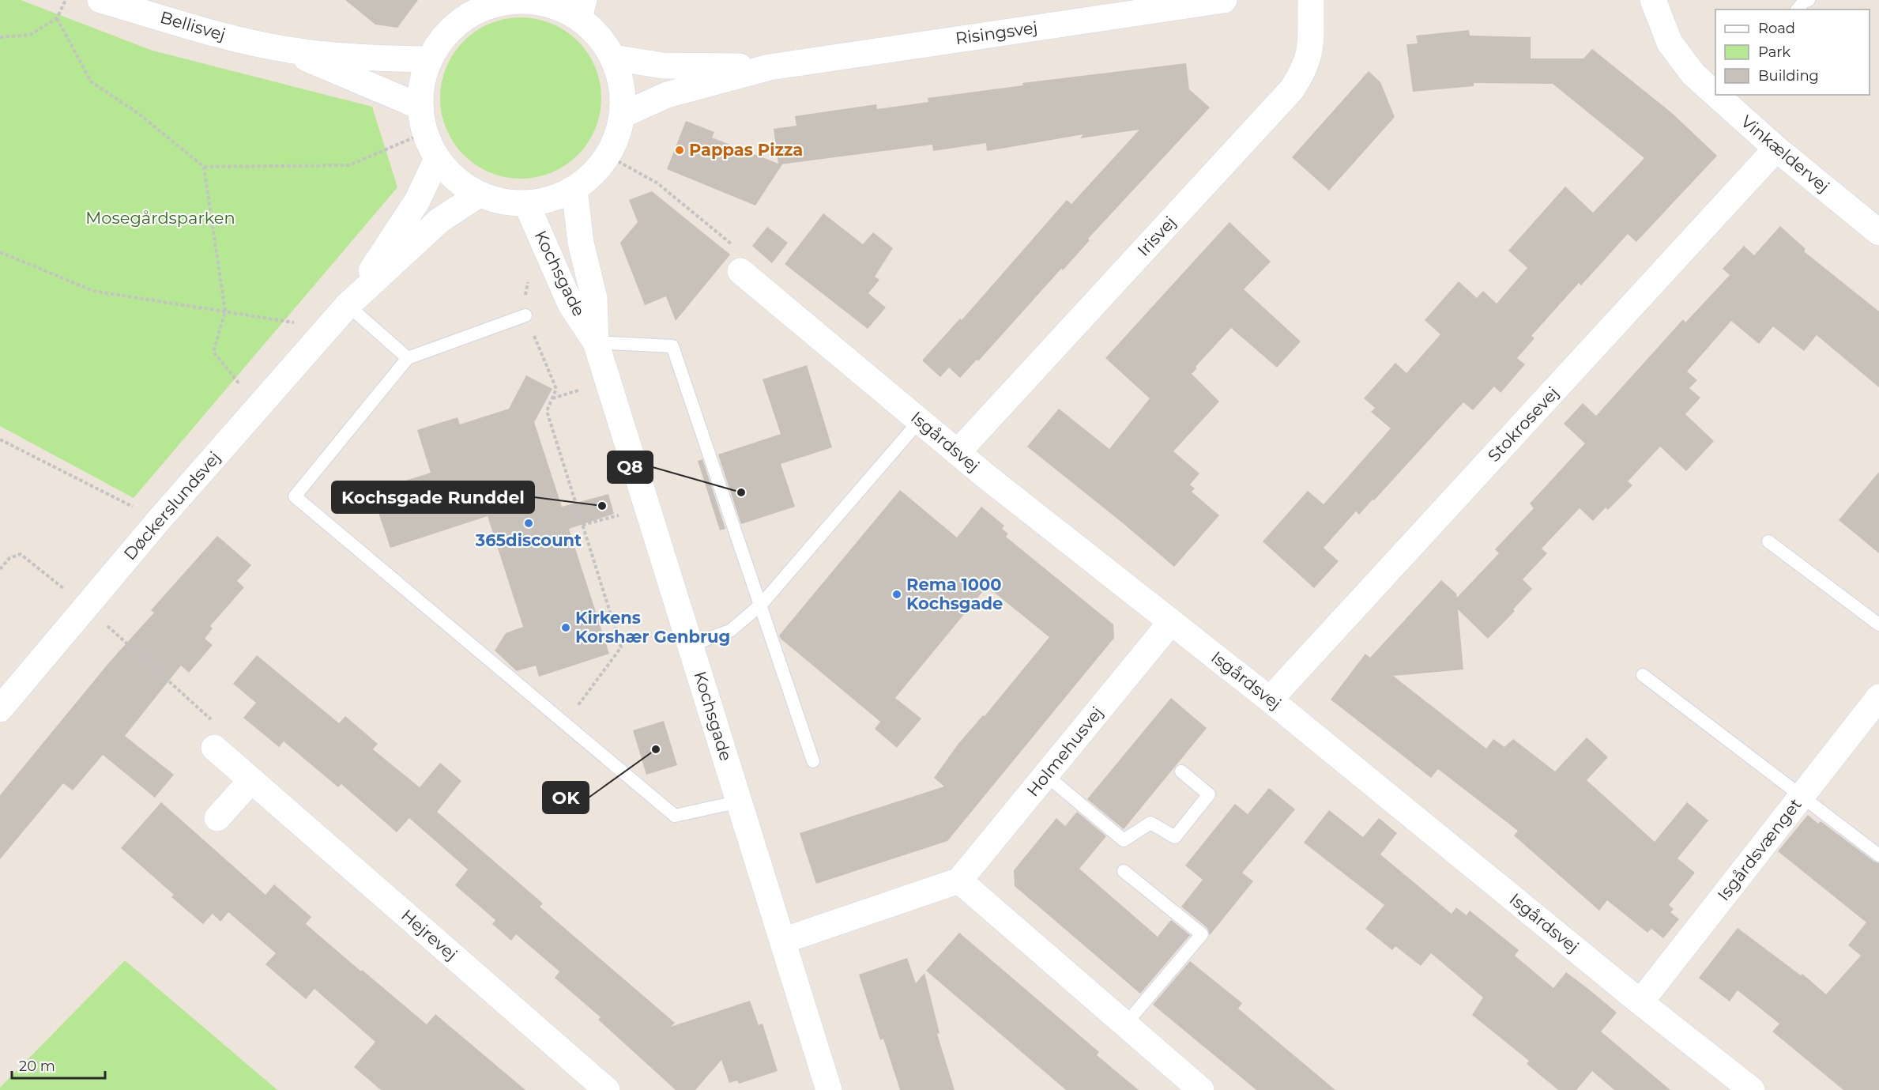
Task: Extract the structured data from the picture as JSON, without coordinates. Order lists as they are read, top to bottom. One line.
{"streets":{"street":["Bellisvej","Risingsvej","Vinkældervej","Irisvej","Kochsgade","Stokrosevej","Isgårdsvej","Døckerslundsvej","Holmehusvej","Isgårdsvænget","Hejrevej"]},"crossings":[["Vinkældervej","Stokrosevej"],["Irisvej","Isgårdsvej"],["Stokrosevej","Isgårdsvej"],["Isgårdsvej","Holmehusvej"],["Isgårdsvej","Isgårdsvænget"]],"parks":["Mosegårdsparken"],"places":["Pappas Pizza","Q8","Kochsgade Runddel","365discount","Rema 1000 Kochsgade","Kirkens Korshær Genbrug","OK"],"legend":["Road","Park","Building"],"scale_bar":"20 m"}
